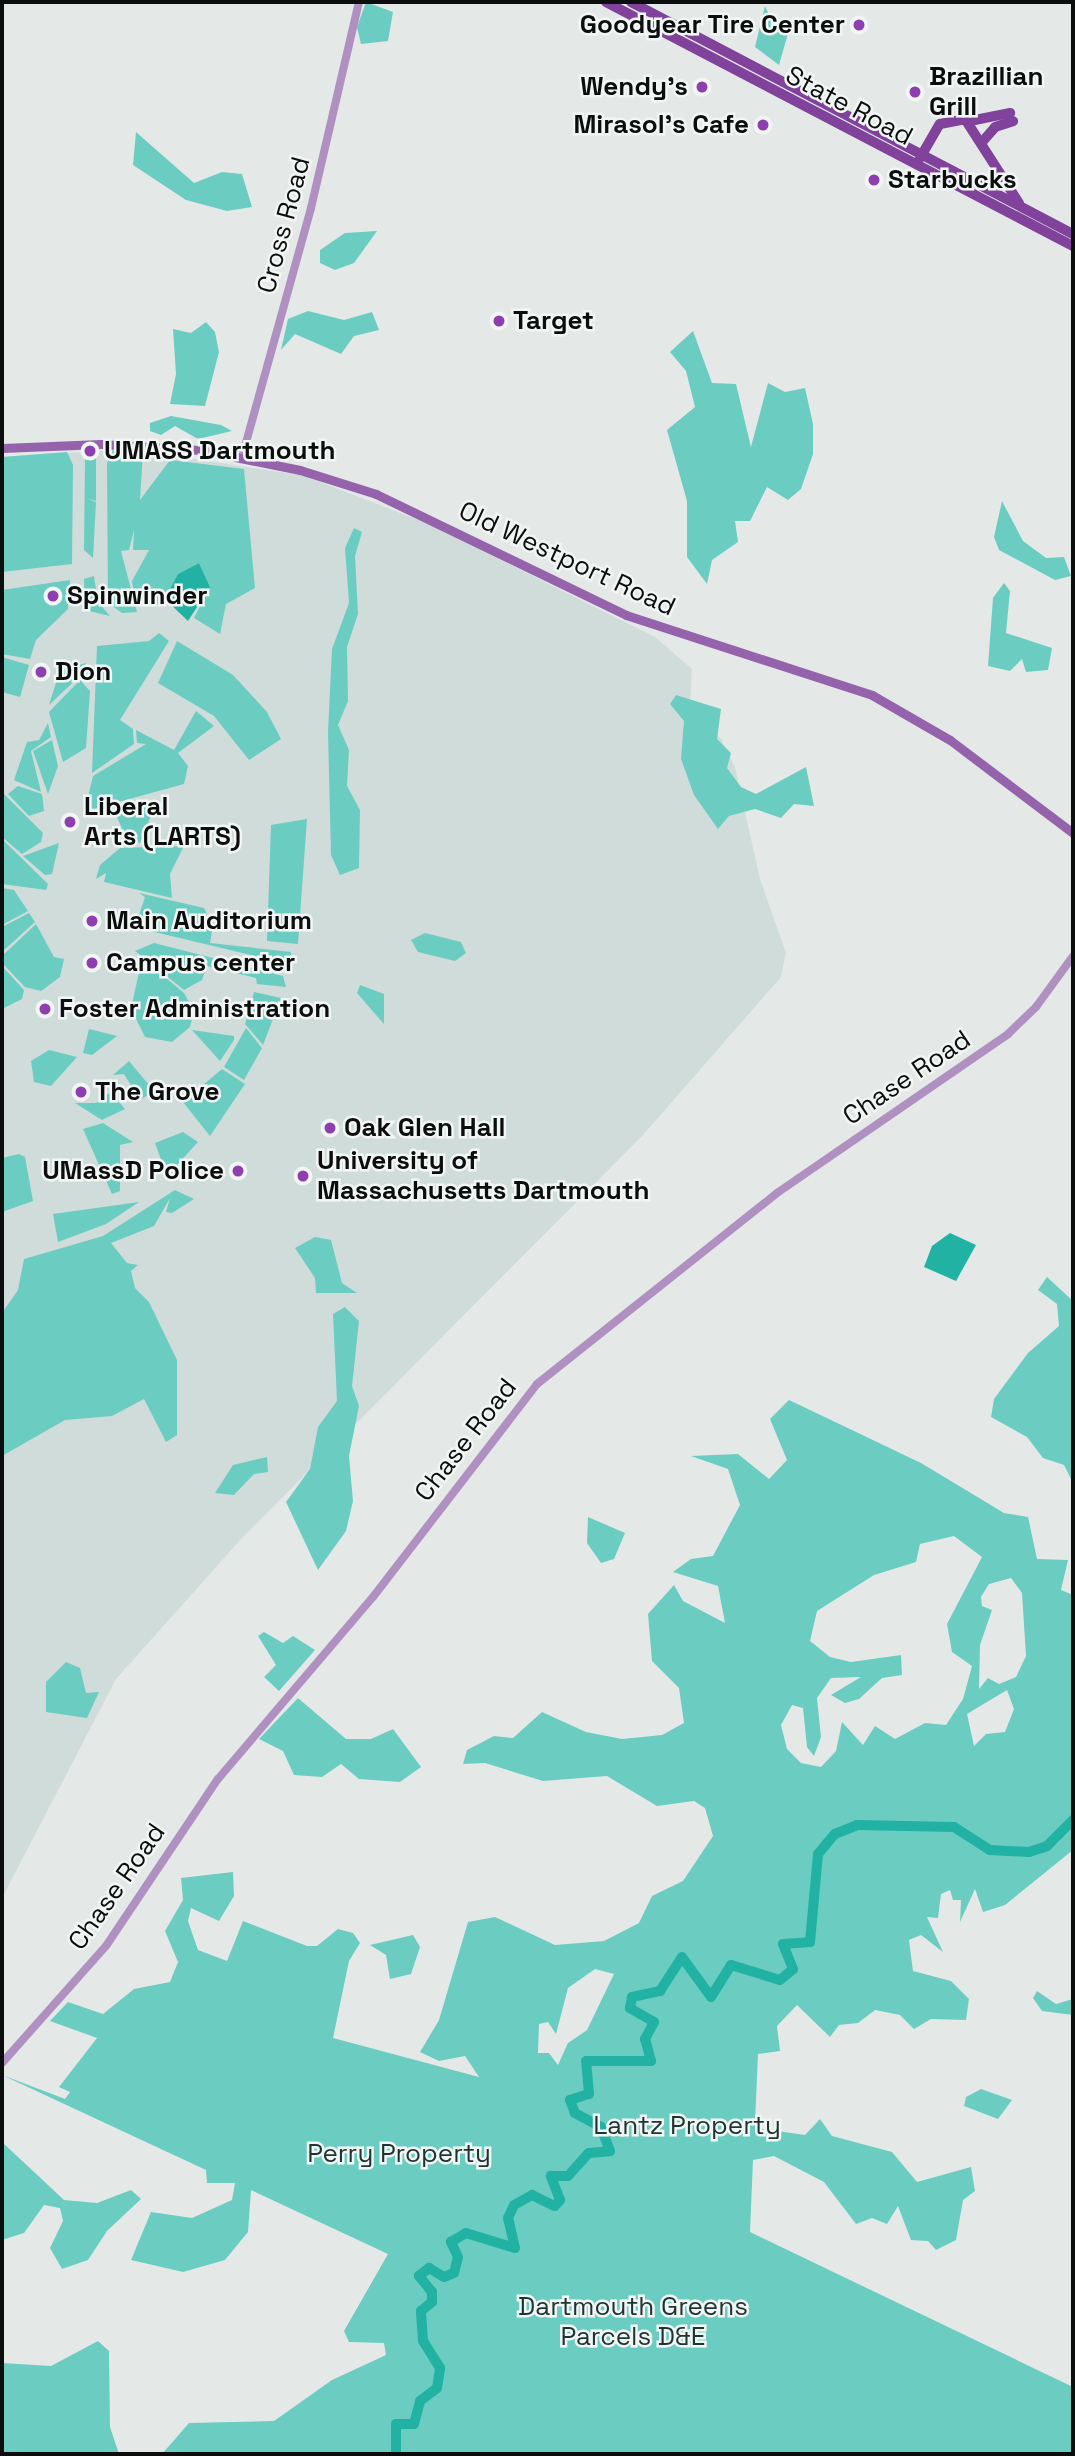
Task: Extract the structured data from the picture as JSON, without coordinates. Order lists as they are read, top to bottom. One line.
{"streets":{"main road":["State Road","Old Westport Road"],"street":["Cross Road","Chase Road"]},"crossings":[["Cross Road","Old Westport Road"]],"parks":["Lantz Property","Perry Property","Dartmouth Greens Parcels D&E"],"places":["Goodyear Tire Center","Wendy's","Brazillian Grill","Mirasol's Cafe","Starbucks","Target","UMASS Dartmouth","Spinwinder","Dion","Liberal Arts (LARTS)","Main Auditorium","Campus center","Foster Administration","The Grove","Oak Glen Hall","UMassD Police","University of Massachusetts Dartmouth"]}
